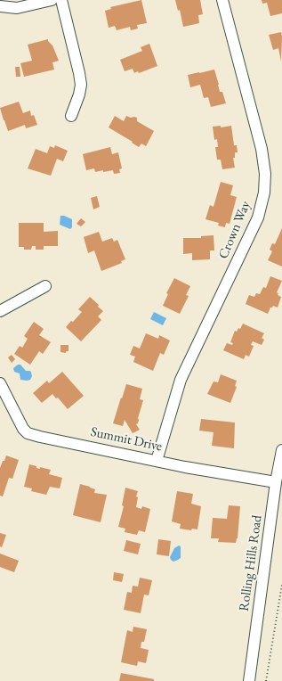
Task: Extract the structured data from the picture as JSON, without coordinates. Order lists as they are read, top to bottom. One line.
{"streets":{"street":["Crown Way","Summit Drive","Rolling Hills Road"]},"crossings":[["Crown Way","Summit Drive"],["Summit Drive","Rolling Hills Road"]]}
